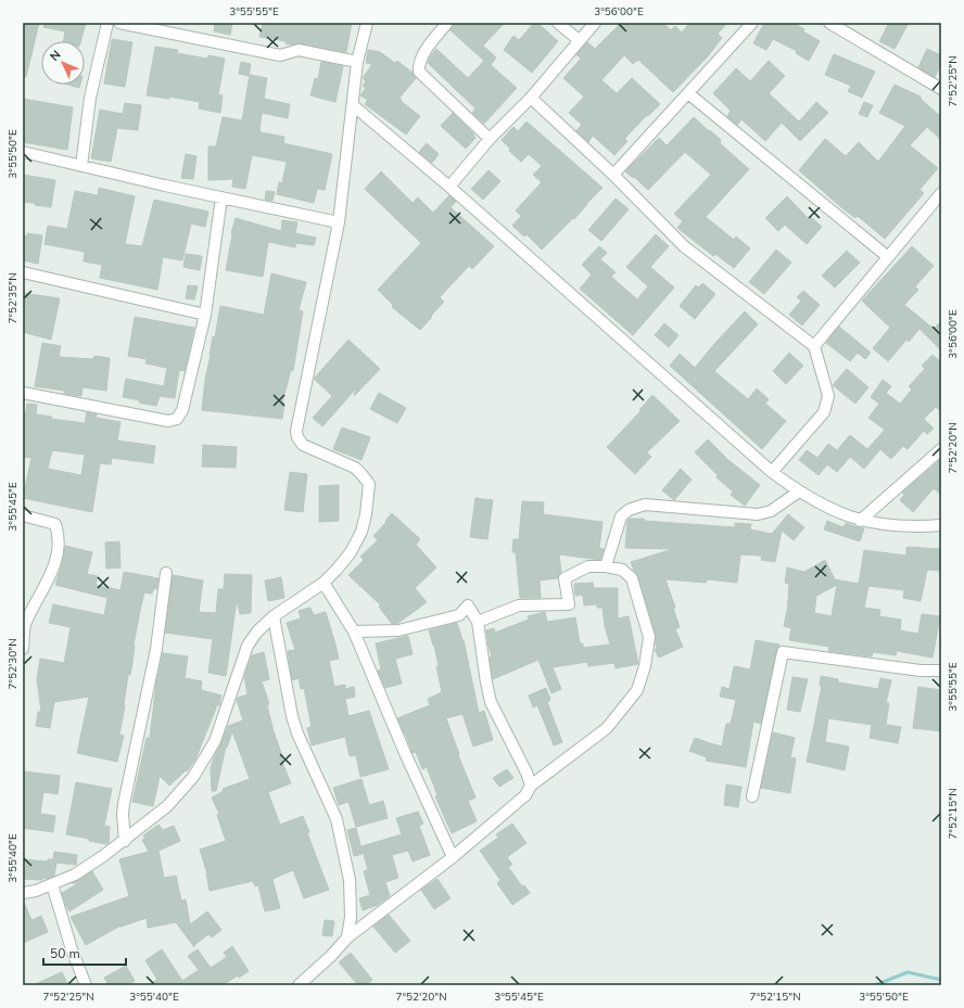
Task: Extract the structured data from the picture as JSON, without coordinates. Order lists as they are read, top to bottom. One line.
{"scale_bar":"50 m","north":"top left","coordinates":["3°55'55\"E","3°56'00\"E","7°52'25\"N","3°55'50\"E","7°52'35\"N","7°52'20\"N","3°55'45\"E","7°52'30\"N","7°52'15\"N","3°55'40\"E"]}
